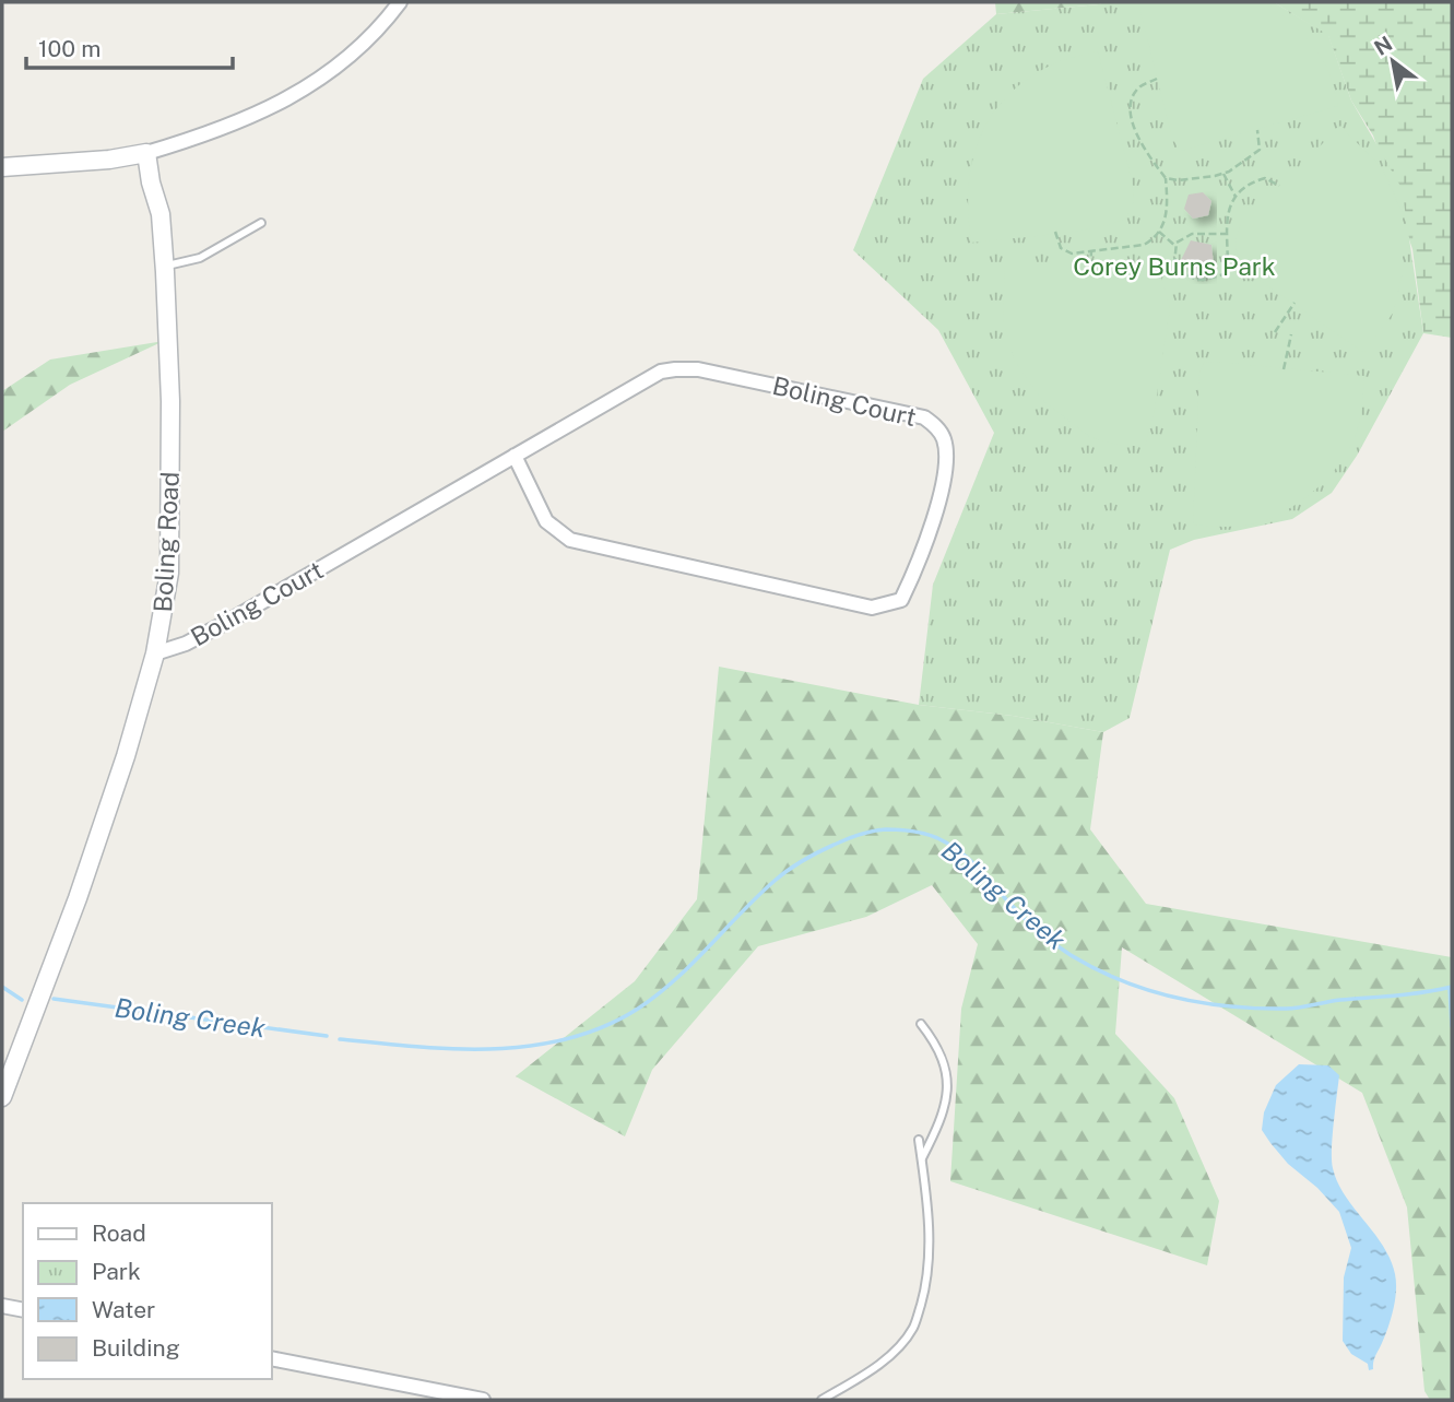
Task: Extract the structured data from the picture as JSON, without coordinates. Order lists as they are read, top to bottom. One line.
{"streets":{"street":["Boling Court","Boling Road"]},"crossings":[["Boling Court","Boling Road"]],"water":["Boling Creek"],"parks":["Corey Burns Park"],"legend":["Road","Park","Water","Building"],"scale_bar":"100 m","north":"top left"}
